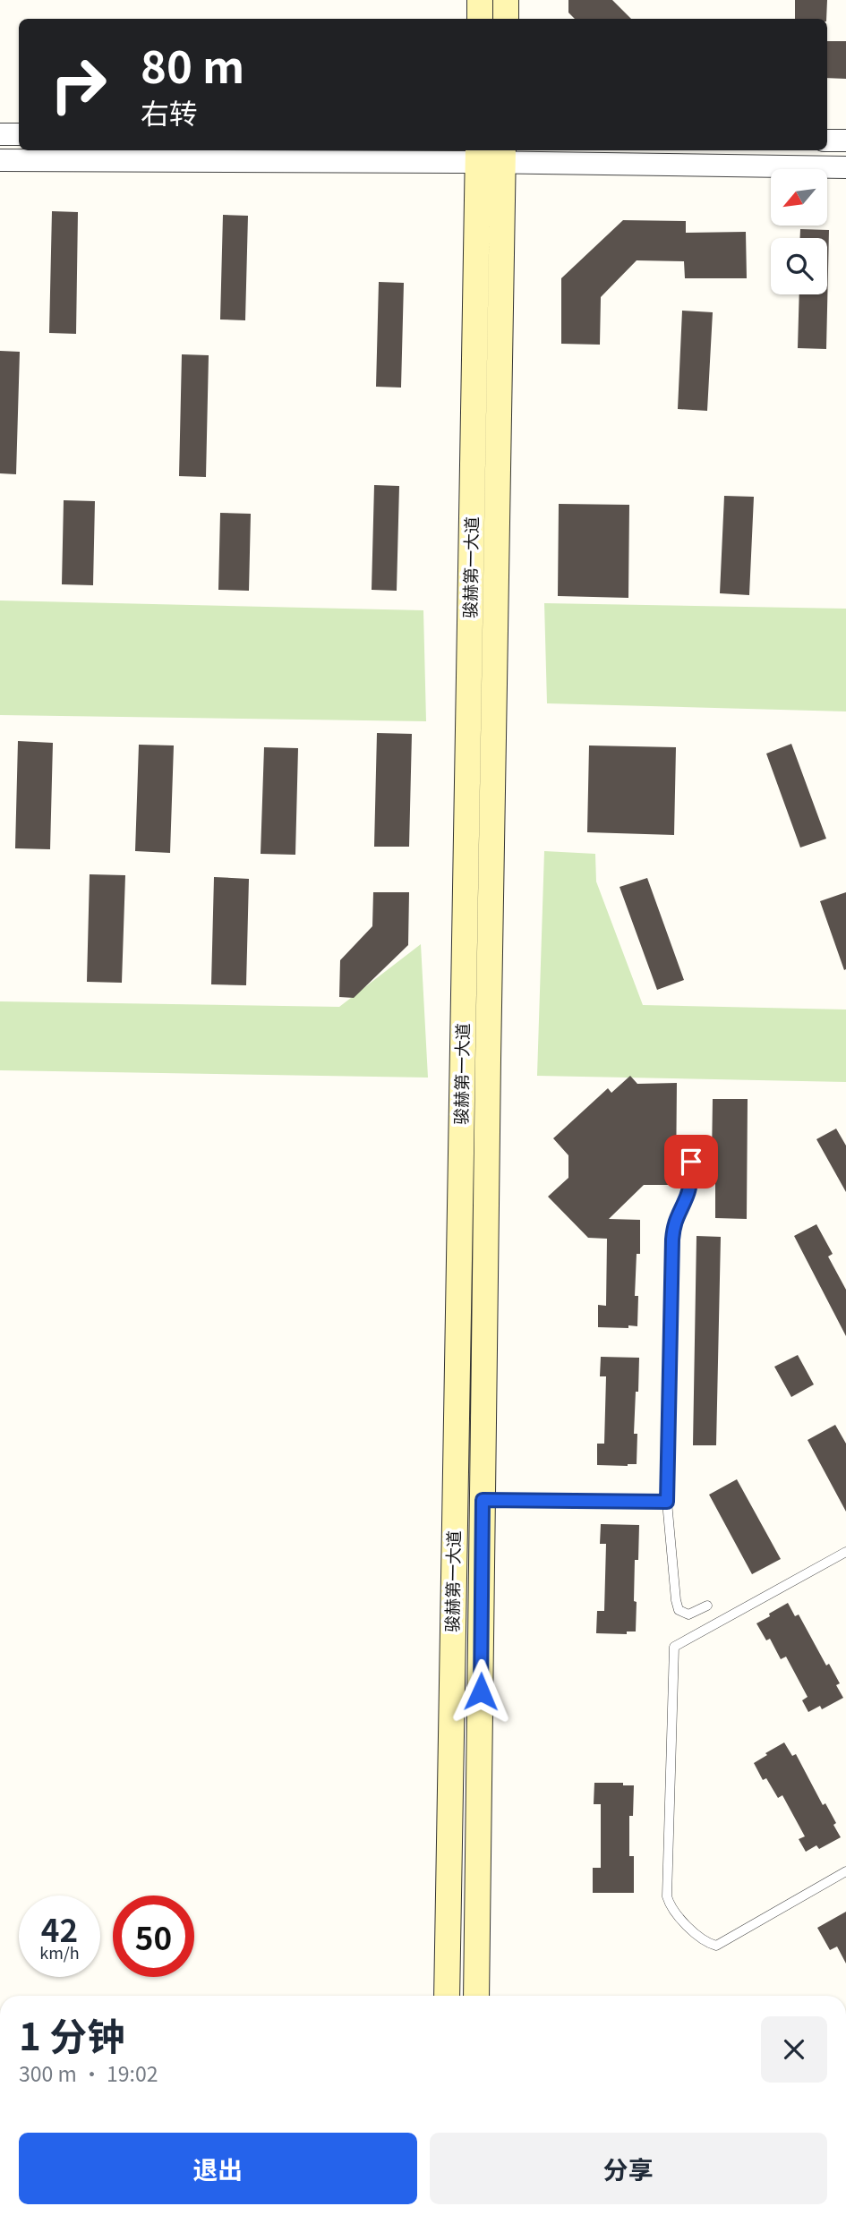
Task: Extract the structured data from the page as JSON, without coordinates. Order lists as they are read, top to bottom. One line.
{"streets":{"main road":["骏赫第一大道"]},"north":"bottom left","page":{"turn":["80 m","右转"],"speed":"42 km/h","limit":"50","heading":["1 分钟","300 m · 19:02"],"buttons":["退出","分享"]}}
